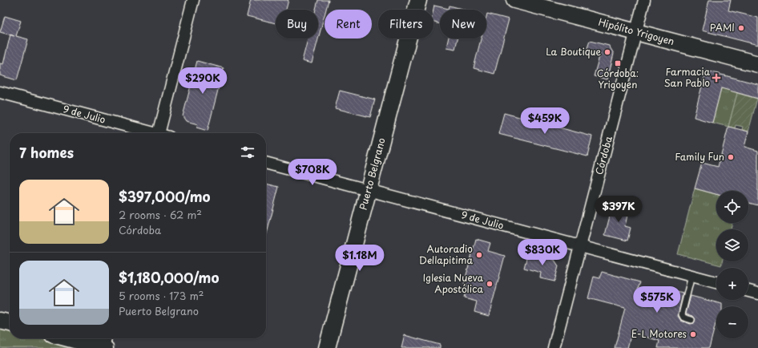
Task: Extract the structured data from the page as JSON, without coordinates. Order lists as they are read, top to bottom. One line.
{"streets":{"street":["Hipólito Yrigoyen","9 de Julio","Córdoba","Puerto Belgrano"]},"crossings":[["Hipólito Yrigoyen","Córdoba"],["9 de Julio","Córdoba"],["9 de Julio","Puerto Belgrano"]],"places":{"other":["PAMI","La Boutique","Family Fun","Autoradio Dellapitima","Iglesia Nueva Apostólica","E-L Motores"],"transit":["Córdoba: Yrigoyen"],"health":["Farmacia San Pablo"]},"page":{"chip":["Buy","Rent","Filters","New"],"price":["$290K","$459K","$708K","$397K","$830K","$1.18M","$575K"],"heading":"7 homes","list":[{"name":"$397,000/mo","note":"2 rooms · 62 m² · Córdoba"},{"name":"$1,180,000/mo","note":"5 rooms · 173 m² · Puerto Belgrano"}],"map_buttons":["+","−"]}}
